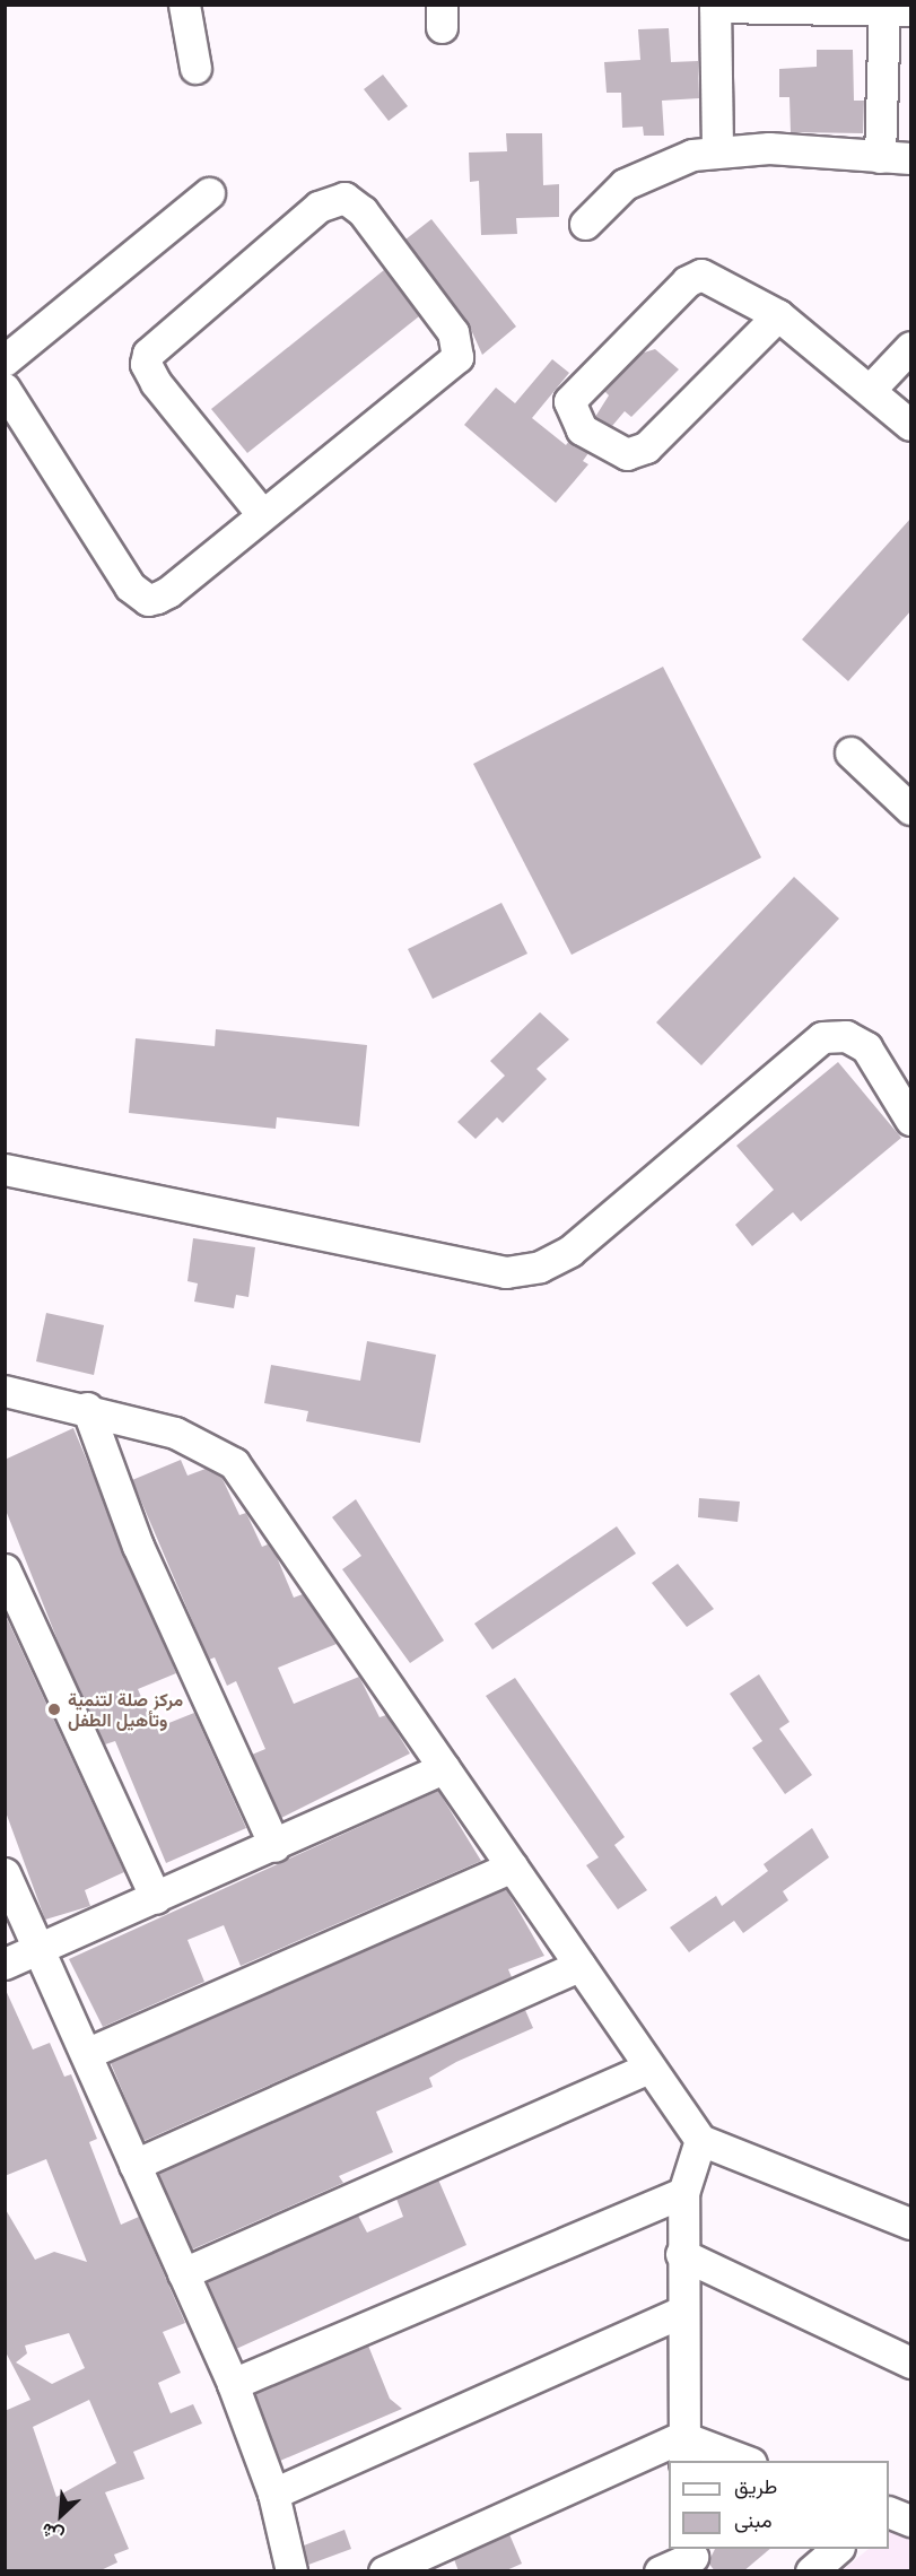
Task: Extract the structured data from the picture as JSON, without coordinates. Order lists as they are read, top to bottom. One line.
{"places":["مركز صلة لتنمية وتأهيل الطفل"],"legend":["طريق","مبنى"],"north":"bottom left"}
